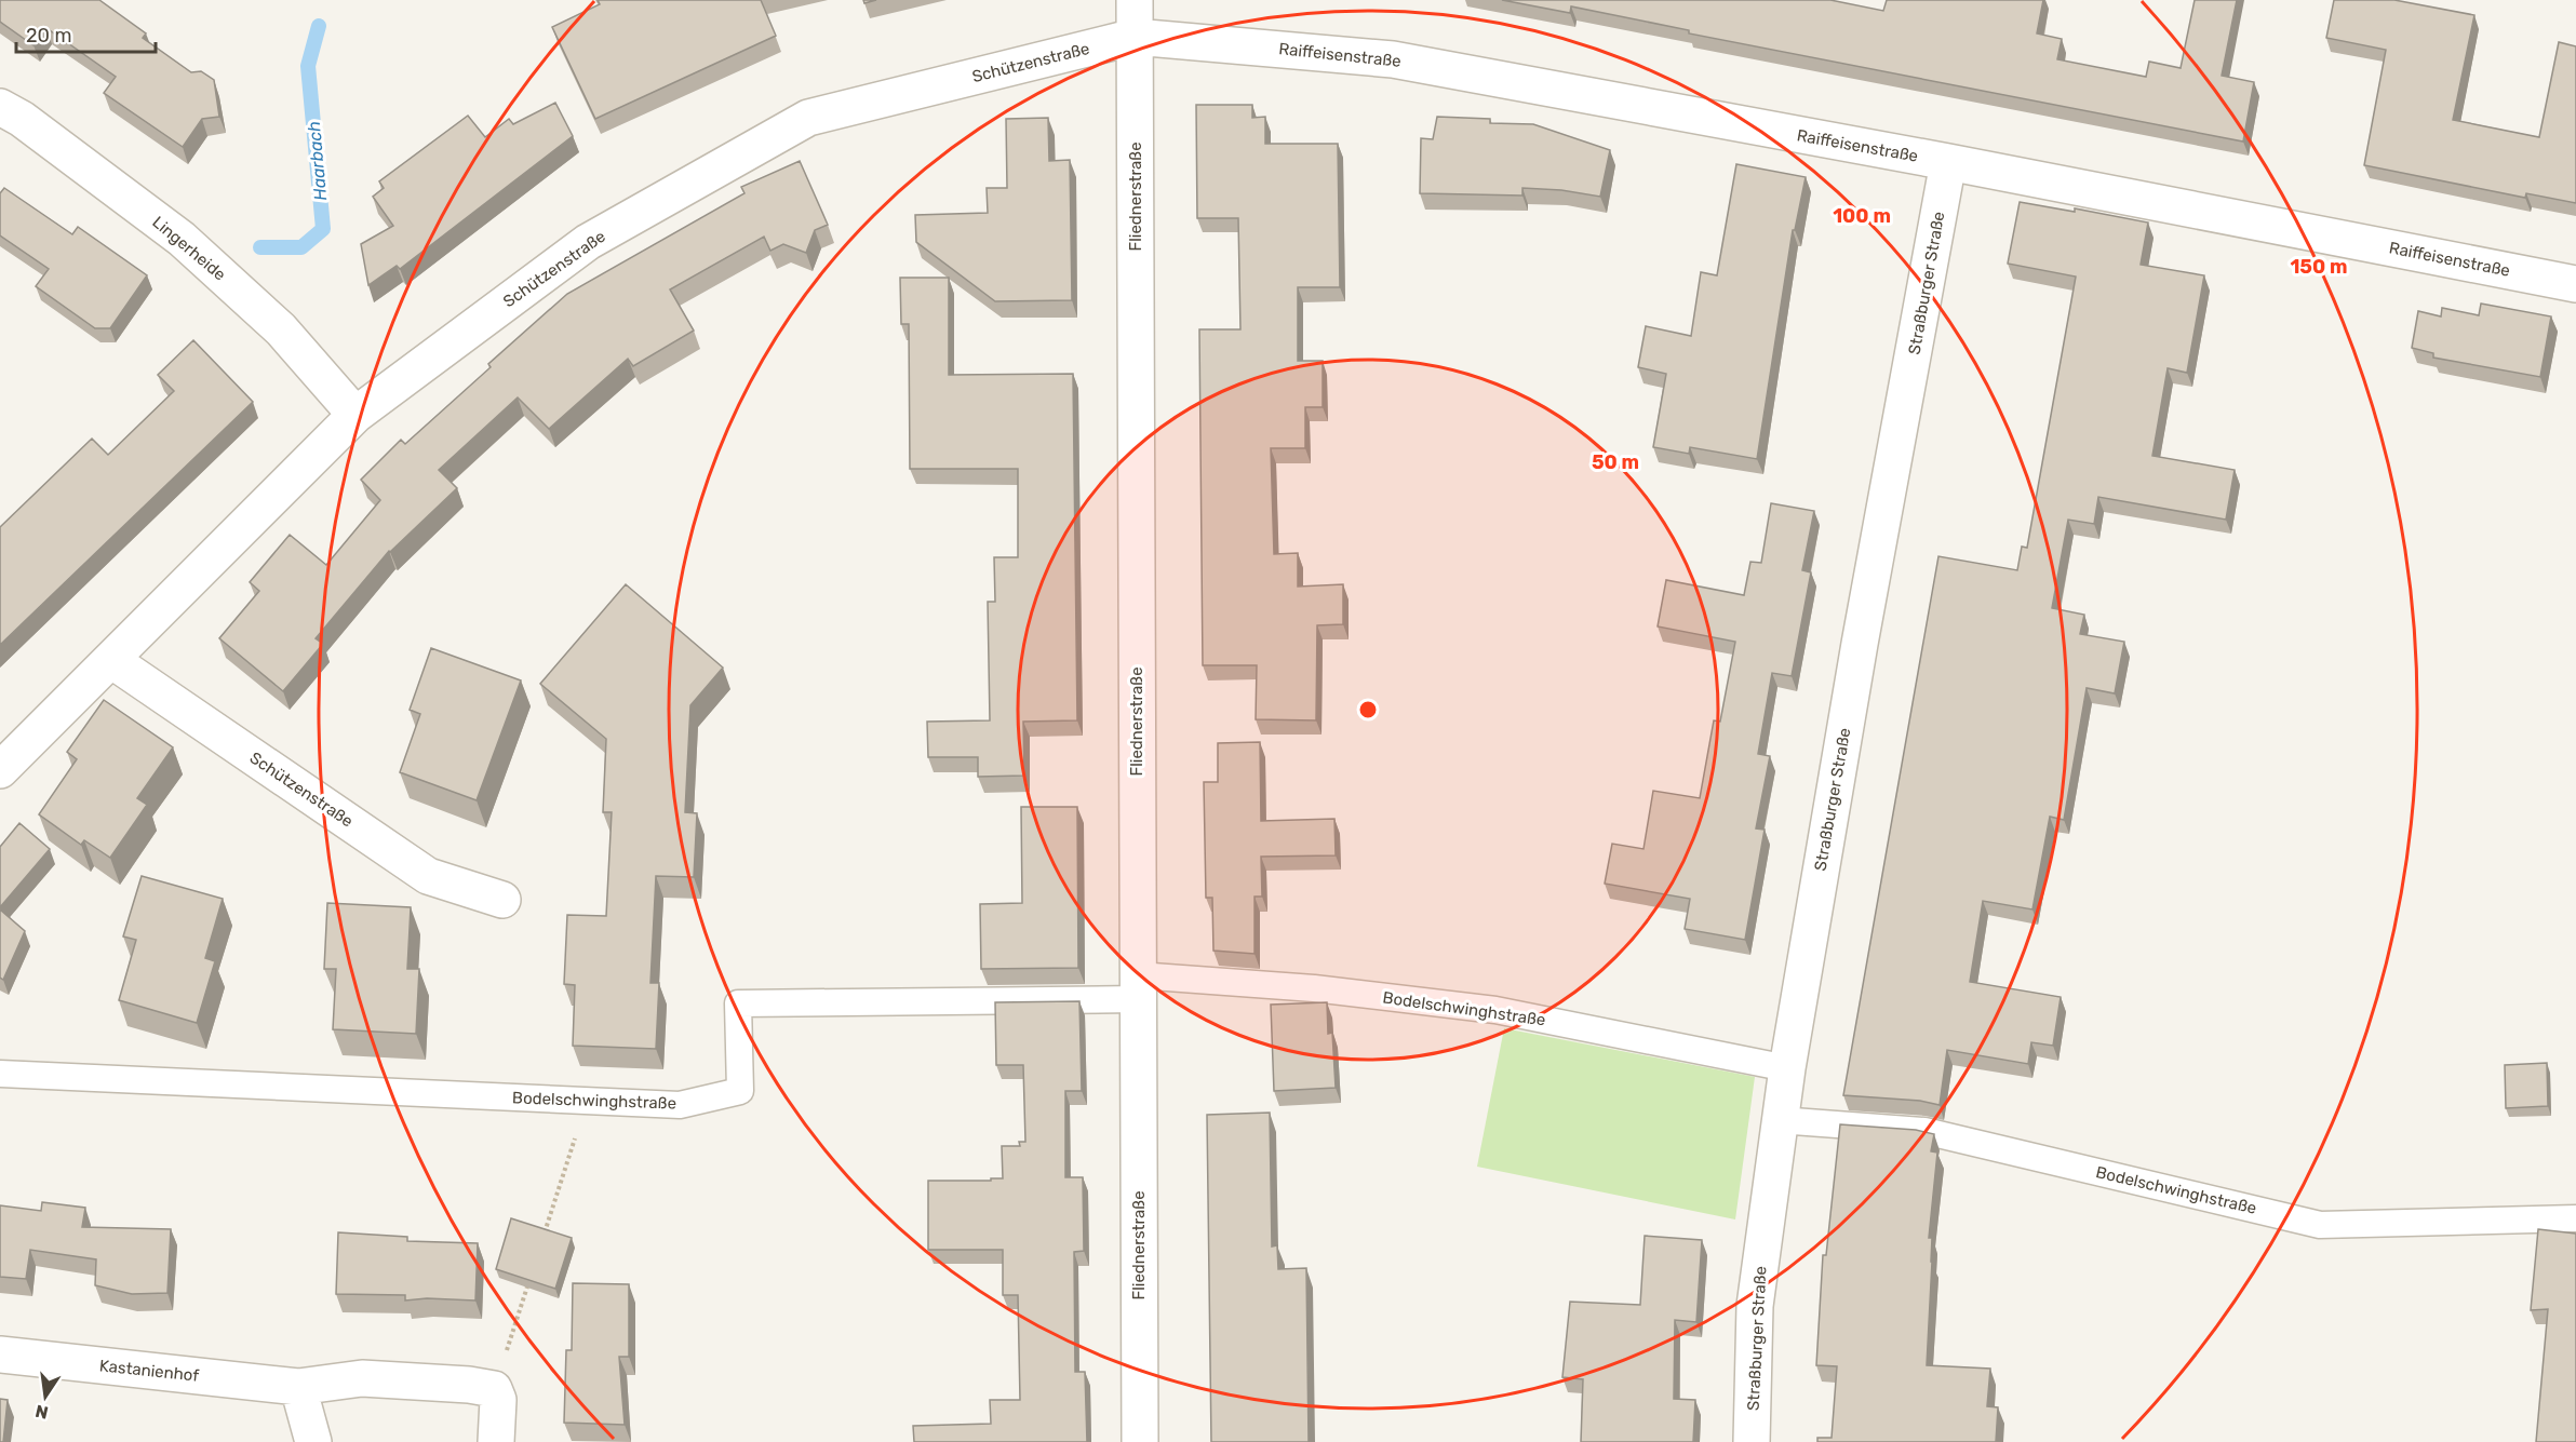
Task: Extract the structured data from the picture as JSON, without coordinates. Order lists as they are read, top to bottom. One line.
{"streets":{"street":["Raiffeisenstraße","Schützenstraße","Fliednerstraße","Lingerheide","Straßburger Straße","Kastanienhof"],"lane":["Bodelschwinghstraße"]},"crossings":[["Raiffeisenstraße","Schützenstraße"],["Raiffeisenstraße","Fliednerstraße"],["Raiffeisenstraße","Straßburger Straße"],["Schützenstraße","Fliednerstraße"],["Schützenstraße","Lingerheide"],["Fliednerstraße","Bodelschwinghstraße"],["Straßburger Straße","Bodelschwinghstraße"]],"water":["Haarbach"],"scale_bar":"20 m","north":"bottom","rings":["100 m","150 m","50 m"]}
